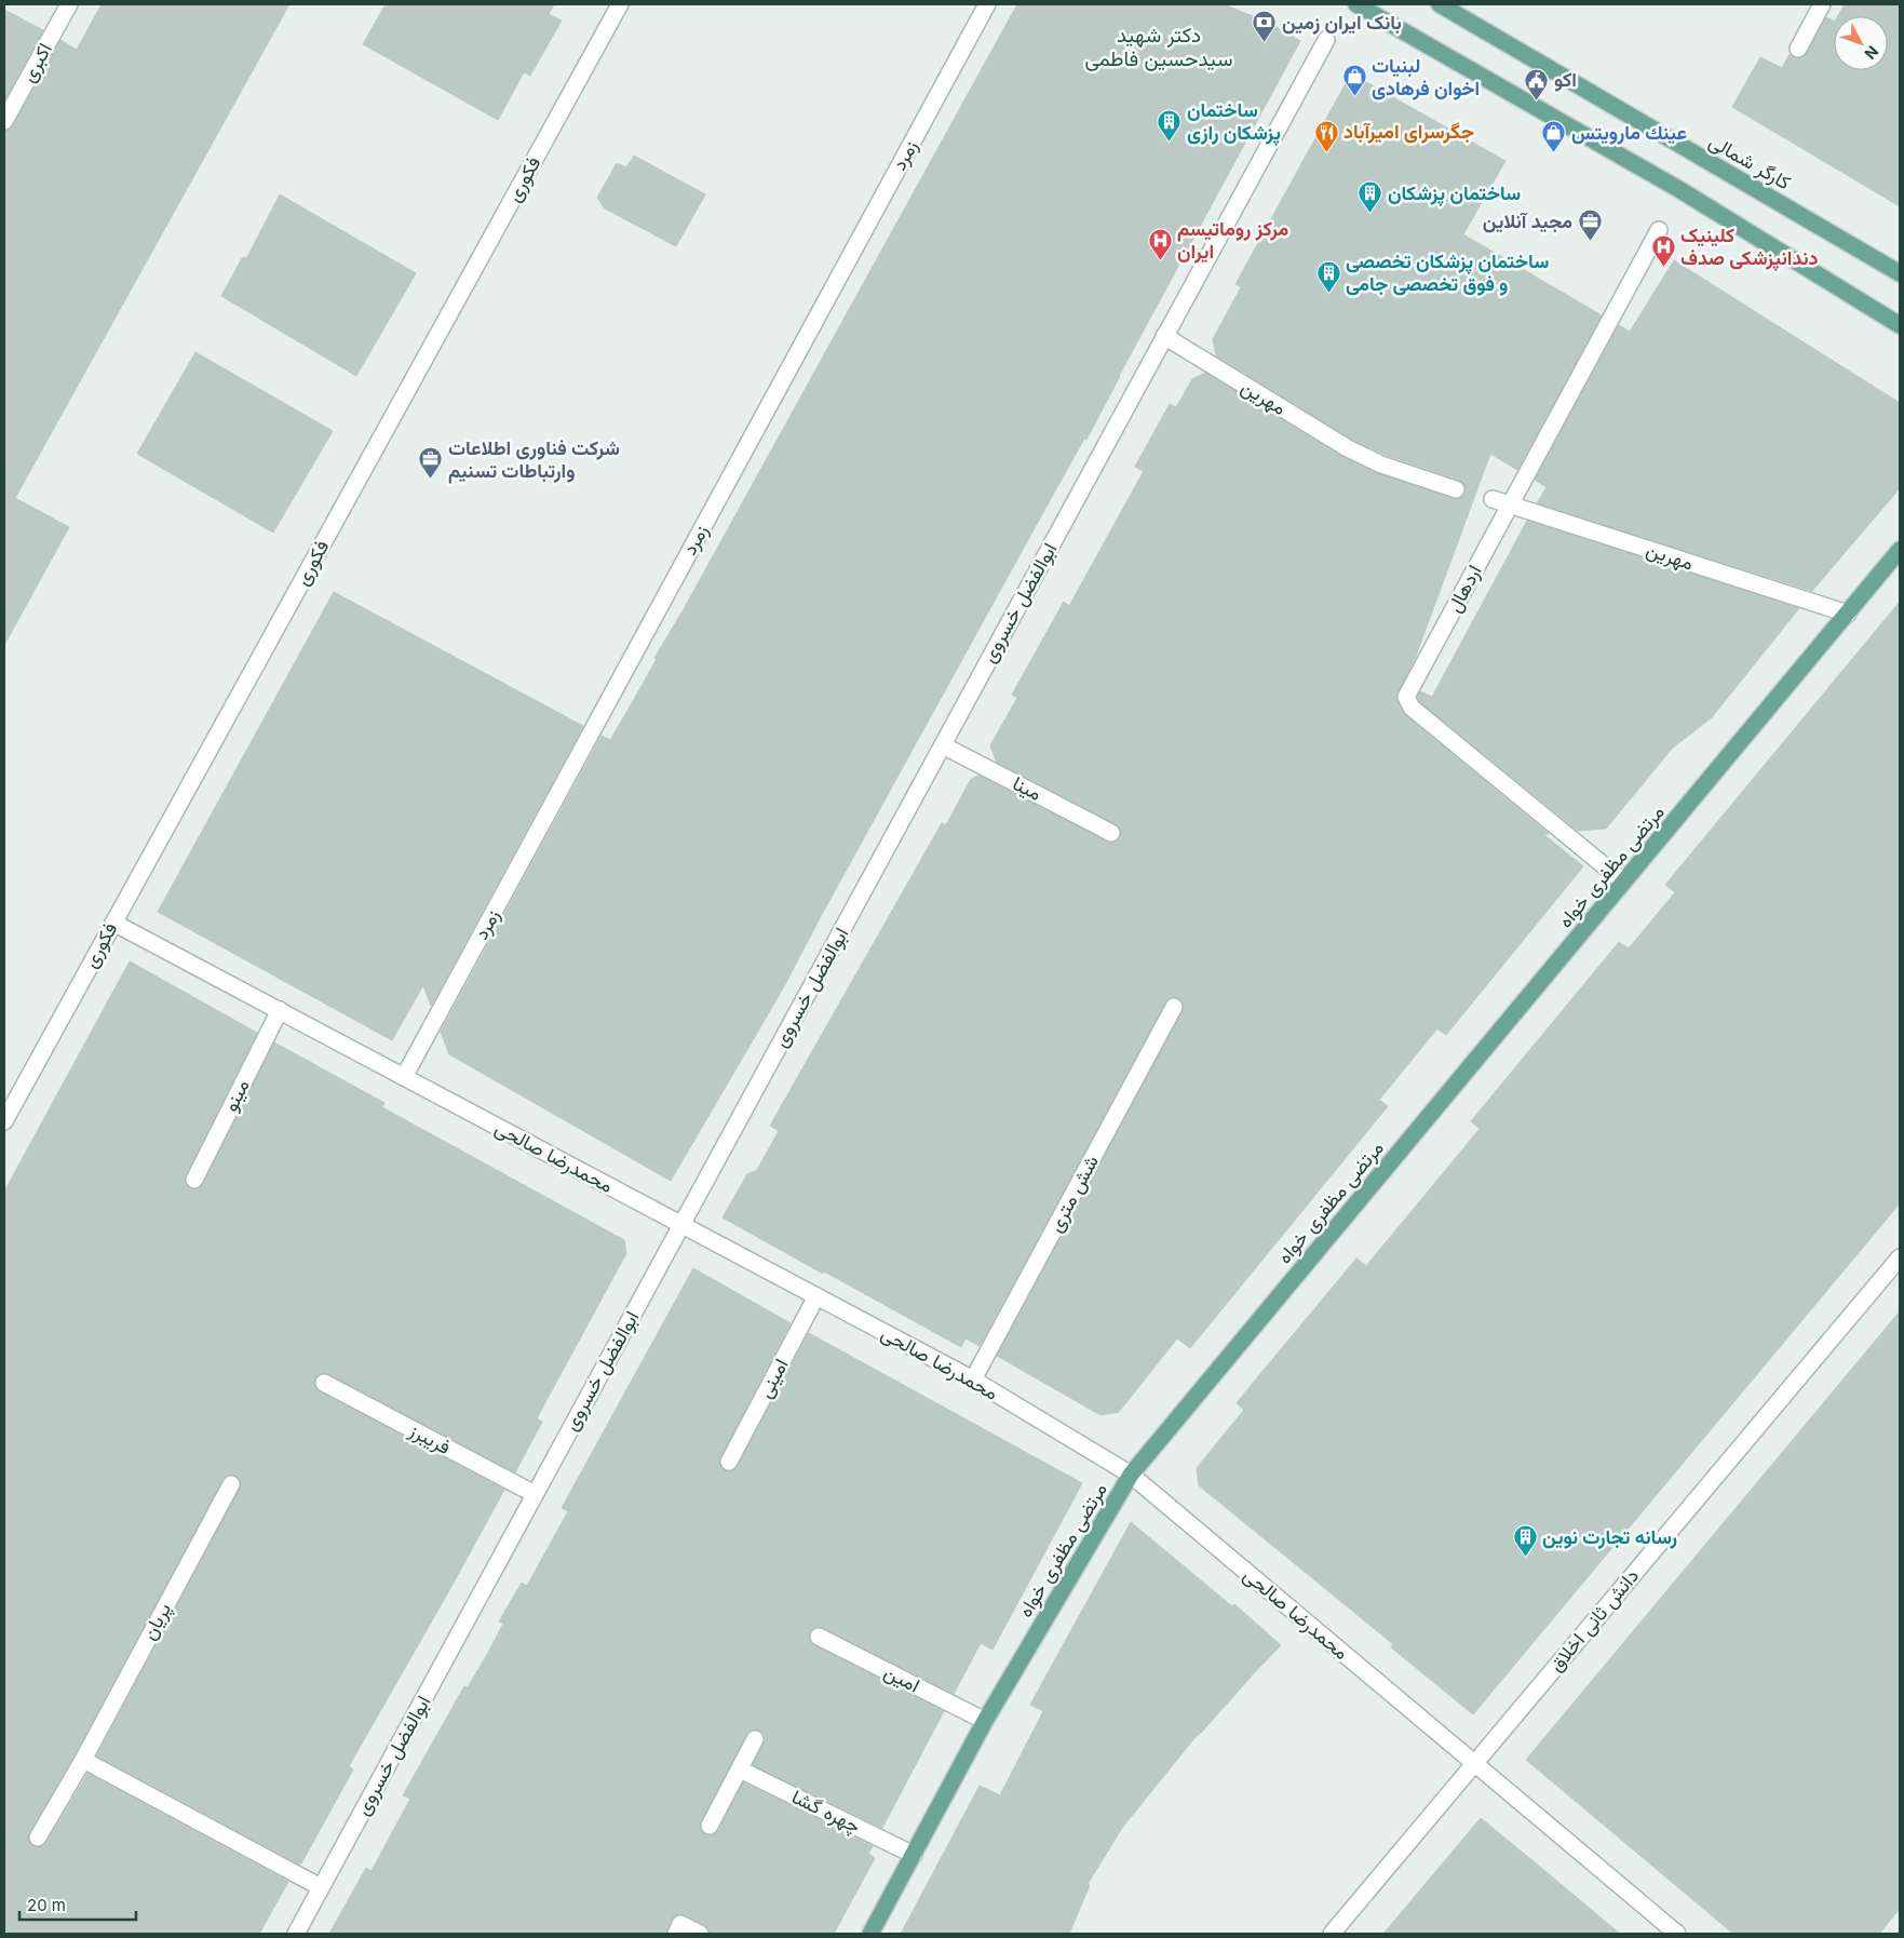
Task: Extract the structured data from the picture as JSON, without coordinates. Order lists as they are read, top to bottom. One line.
{"streets":{"main road":["کارگر شمالی","مرتضی مظفری خواه"],"street":["اکبری","زمرد","فکوری","مهرین","اردهال","ابوالفضل خسروی","مینا","مینو","محمدرضا صالحی","شش متری","امینی","فریبرز","دانش ثانی اخلاق","پریان","امین","چهره گشا"]},"crossings":[["زمرد","محمدرضا صالحی"],["فکوری","محمدرضا صالحی"],["مهرین","اردهال"],["مهرین","ابوالفضل خسروی"],["مهرین","مرتضی مظفری خواه"],["اردهال","مرتضی مظفری خواه"],["ابوالفضل خسروی","مینا"],["ابوالفضل خسروی","محمدرضا صالحی"],["ابوالفضل خسروی","فریبرز"],["مرتضی مظفری خواه","محمدرضا صالحی"],["مرتضی مظفری خواه","امین"],["مرتضی مظفری خواه","چهره گشا"],["مینو","محمدرضا صالحی"],["محمدرضا صالحی","شش متری"],["محمدرضا صالحی","امینی"],["محمدرضا صالحی","دانش ثانی اخلاق"]],"districts":["دکتر شهید سیدحسین فاطمی"],"places":{"bank":["بانک ایران زمین"],"shop":["لبنیات اخوان فرهادی","عينك مارويتس"],"public building":["اکو"],"building":["ساختمان پزشکان رازی","ساختمان پزشکان","ساختمان پزشکان تخصصی و فوق تخصصی جامی","رسانه تجارت نوین"],"restaurant":["جگرسرای امیرآباد"],"office":["مجید آنلاین","شرکت فناوری اطلاعات وارتباطات تسنیم"],"hospital":["مرکز روماتیسم ایران","کلینیک دندانپزشکی صدف"]},"scale_bar":"20 m","north":"bottom right"}
